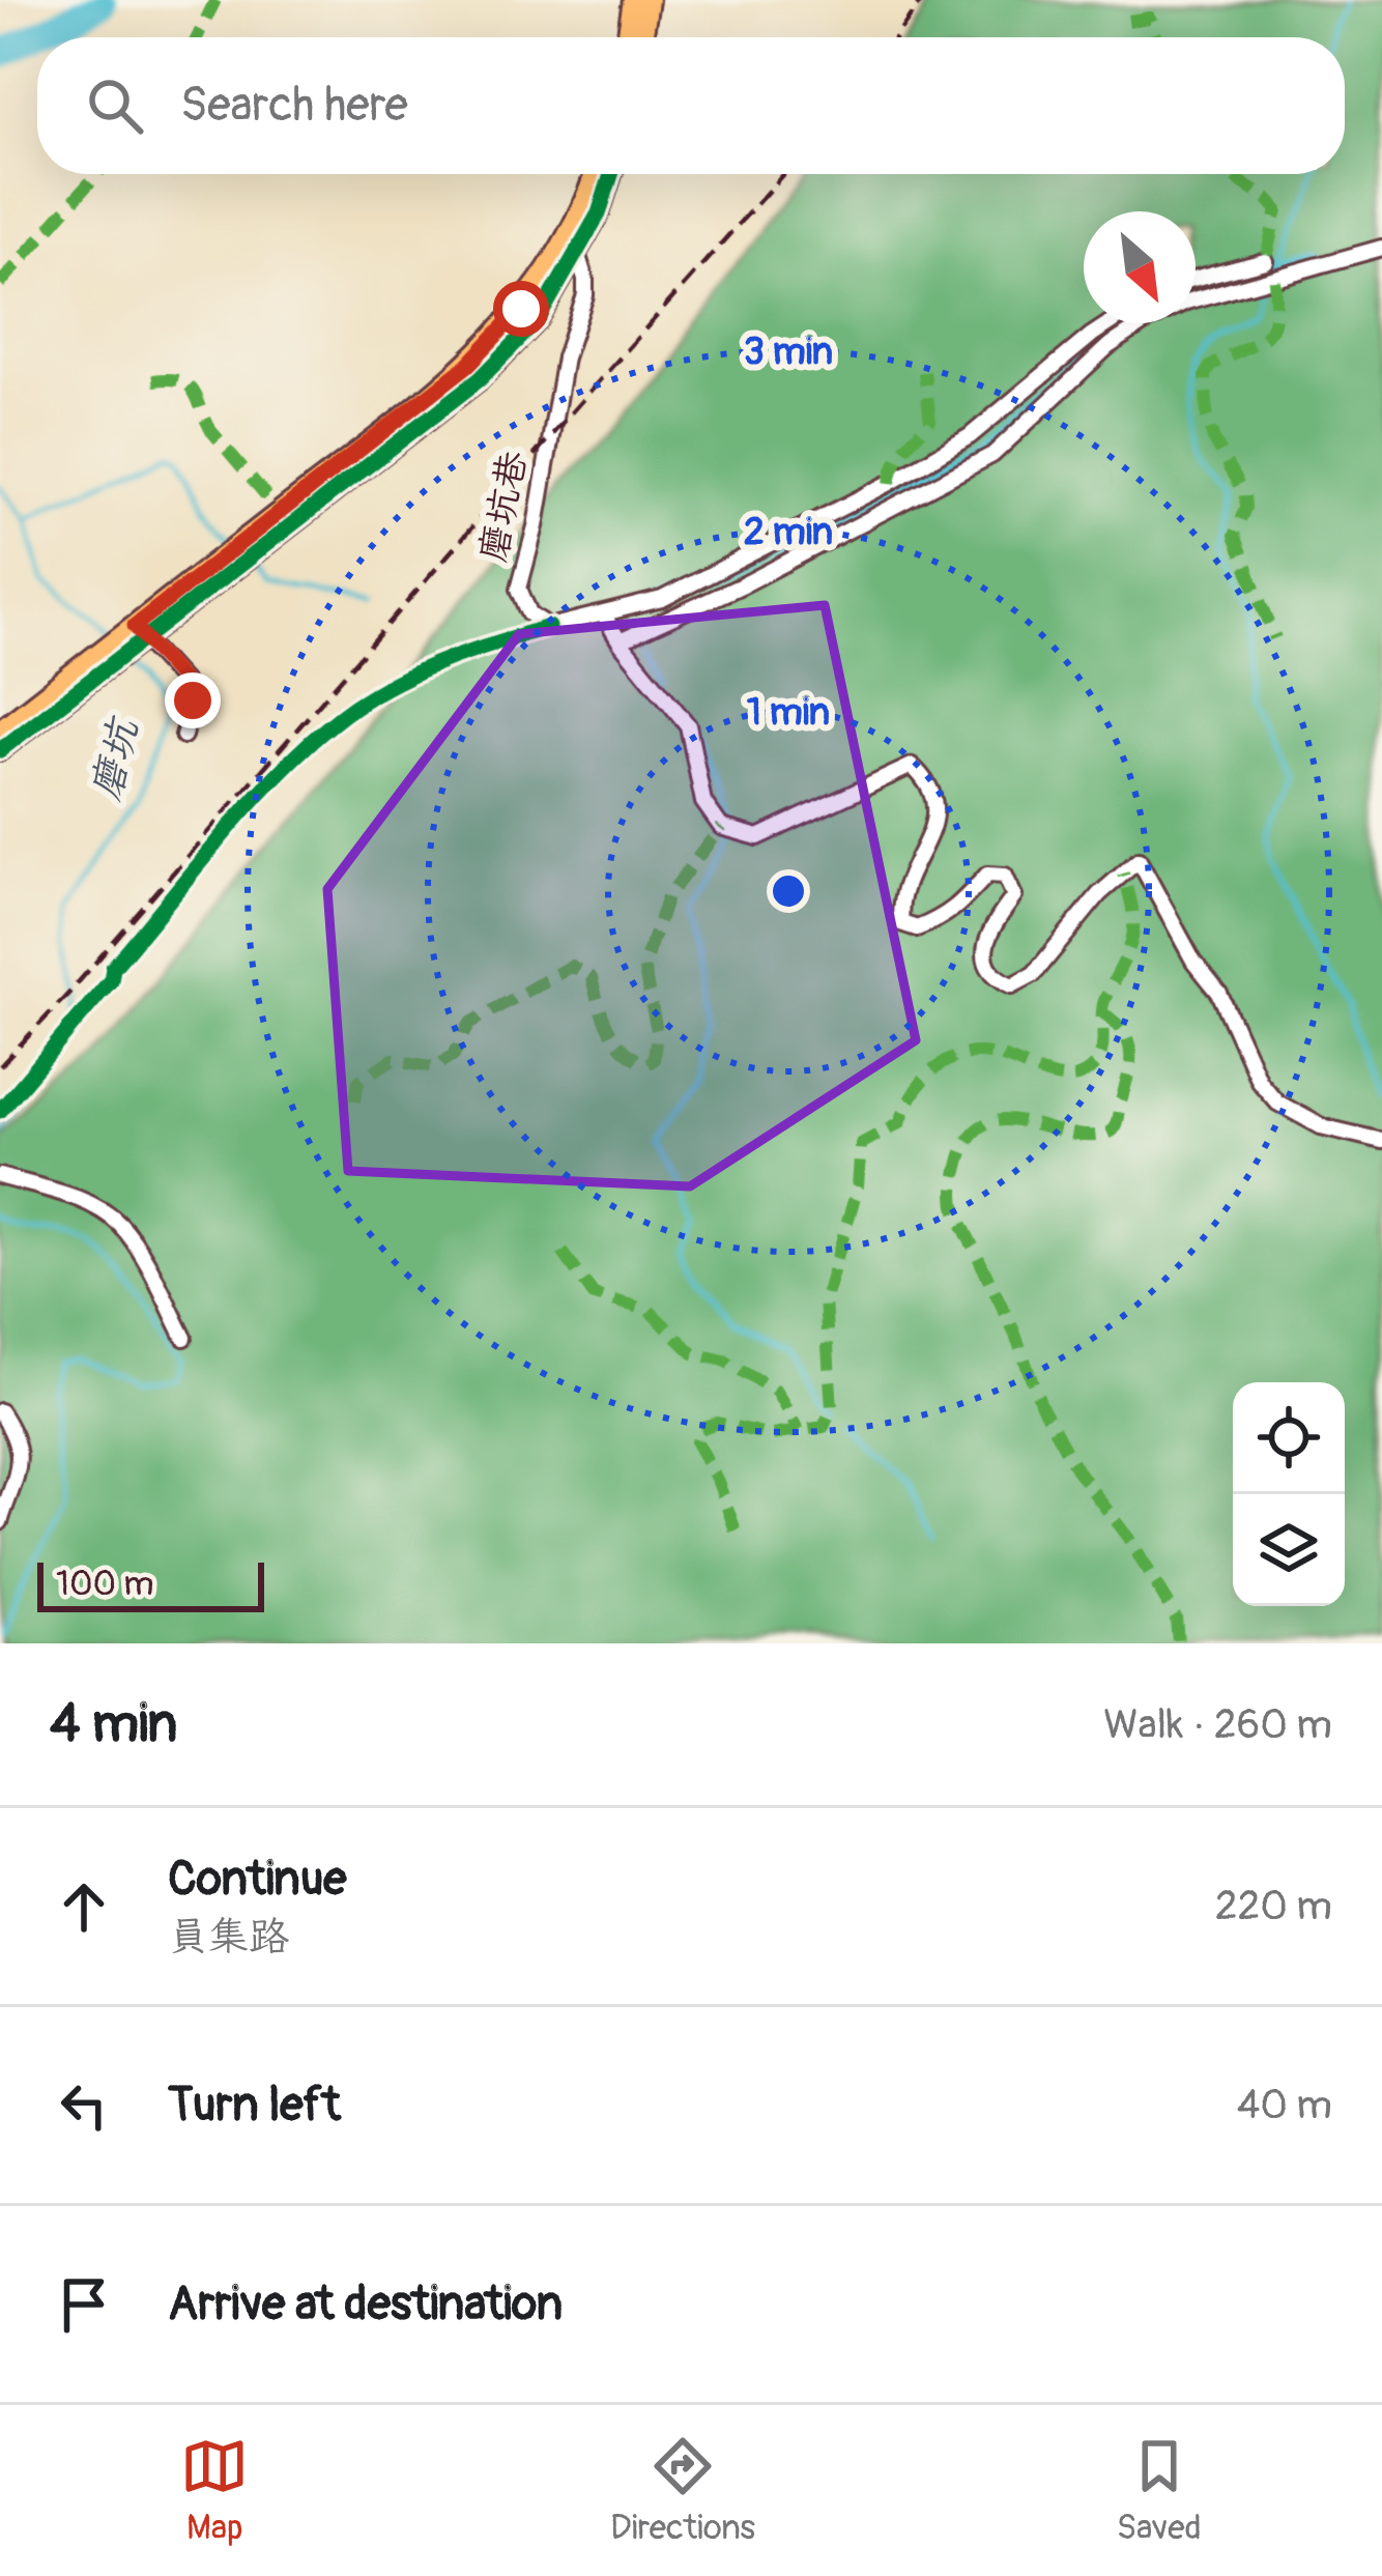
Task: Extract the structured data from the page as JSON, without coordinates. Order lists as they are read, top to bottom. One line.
{"streets":{"lane":["磨坑巷"]},"water":["磨坑"],"scale_bar":"100 m","north":"bottom right","page":{"search":"Search here","scale":"100 m","heading":["4 min","Walk · 260 m"],"list":[["Continue","員集路","220 m"],["Turn left","40 m"],"Arrive at destination"],"nav":["Map","Directions","Saved"]},"rings":["3 min","2 min","1 min"]}
